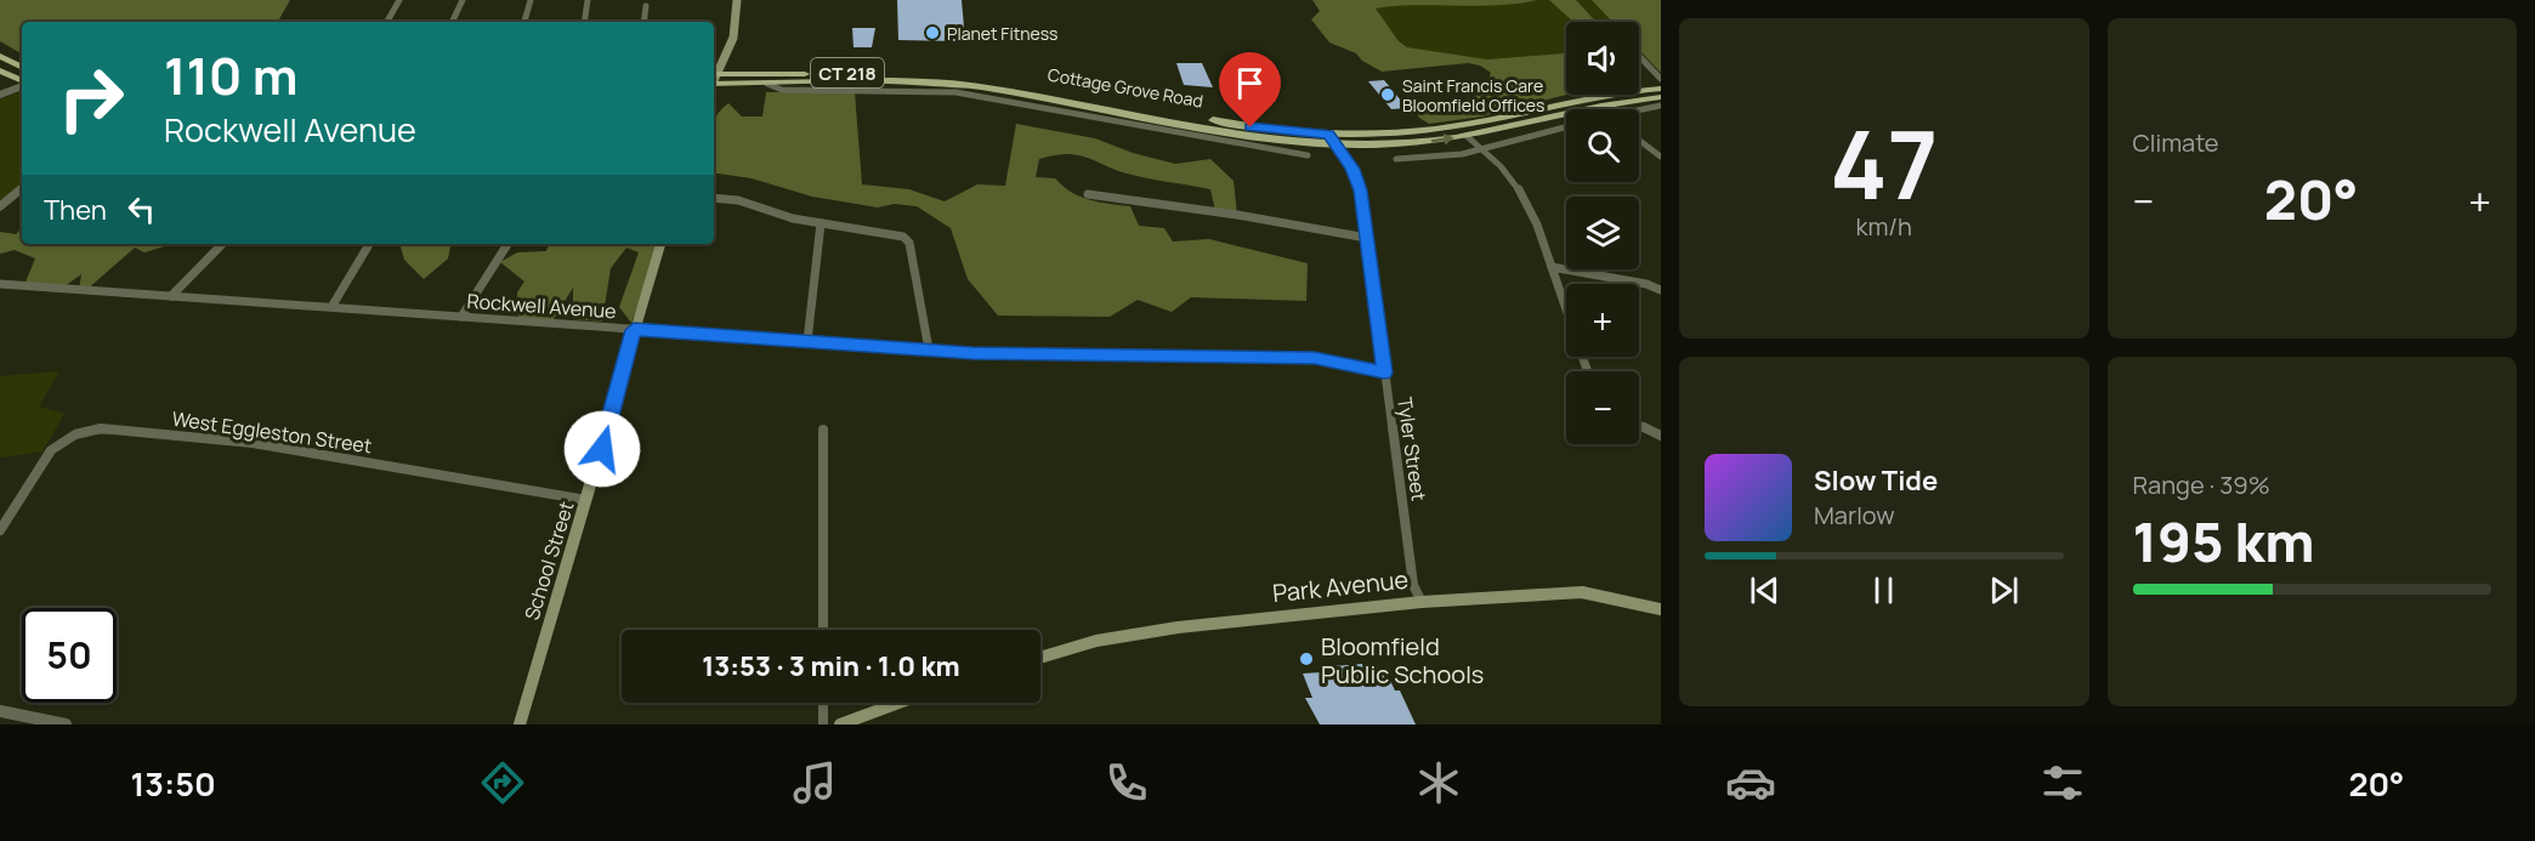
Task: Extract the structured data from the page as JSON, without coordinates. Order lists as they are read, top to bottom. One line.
{"streets":{"main road":["CT 218","Cottage Grove Road","School Street","Park Avenue"],"street":["Rockwell Avenue","West Eggleston Street","Tyler Street"]},"crossings":[["Cottage Grove Road","Tyler Street"],["Rockwell Avenue","Tyler Street"],["Rockwell Avenue","School Street"],["West Eggleston Street","School Street"],["Tyler Street","Park Avenue"]],"places":["Planet Fitness","Saint Francis Care Bloomfield Offices","Bloomfield Public Schools"],"page":{"tile":[["47","km/h"],"Climate",["Range · 39%","195 km"]],"map_buttons":["+","−"],"turn":["110 m","Rockwell Avenue"],"heat":["−","20°","+"],"then":"Then","song":["Slow Tide","Marlow"],"limit":"50","trip":"13:53 · 3 min · 1.0 km","tabs":["13:50","20°"]}}
